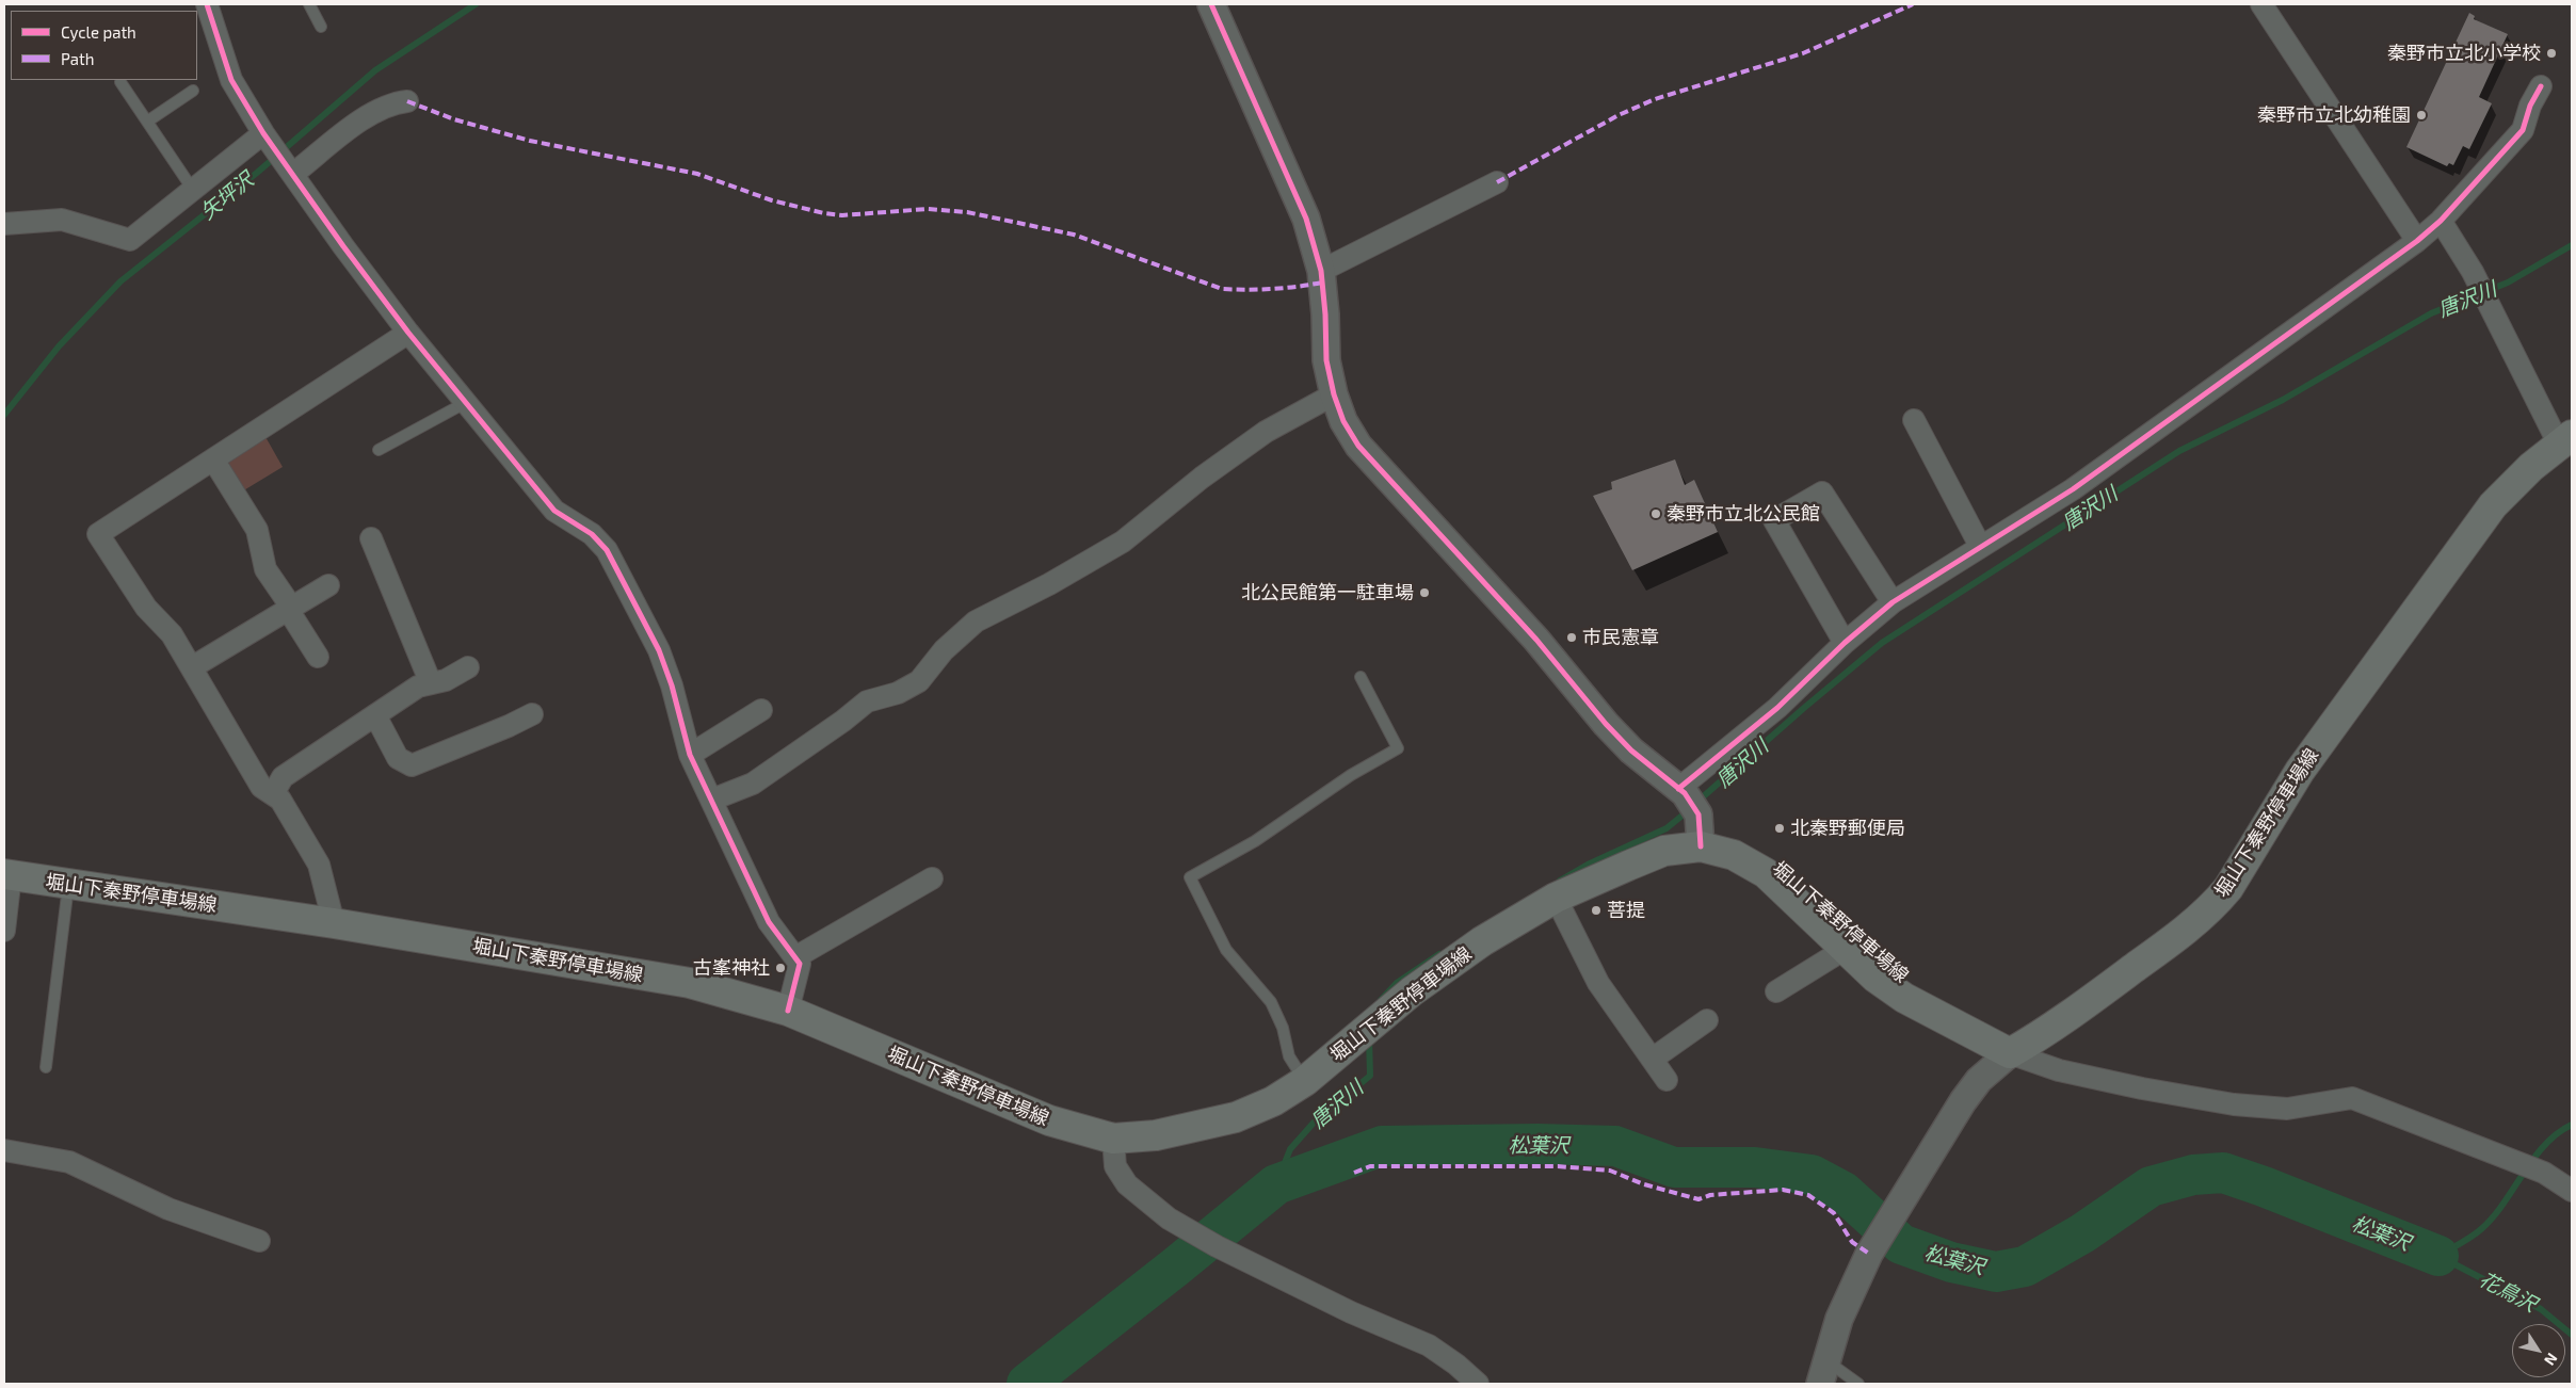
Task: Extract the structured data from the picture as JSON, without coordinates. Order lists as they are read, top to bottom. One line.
{"streets":{"main road":["堀山下秦野停車場線"]},"water":["矢坪沢","唐沢川","松葉沢","花鳥沢"],"places":["秦野市立北小学校","秦野市立北幼稚園","秦野市立北公民館","北公民館第一駐車場","市民憲章","北秦野郵便局","菩提","古峯神社"],"legend":["Cycle path","Path"],"north":"bottom right"}
